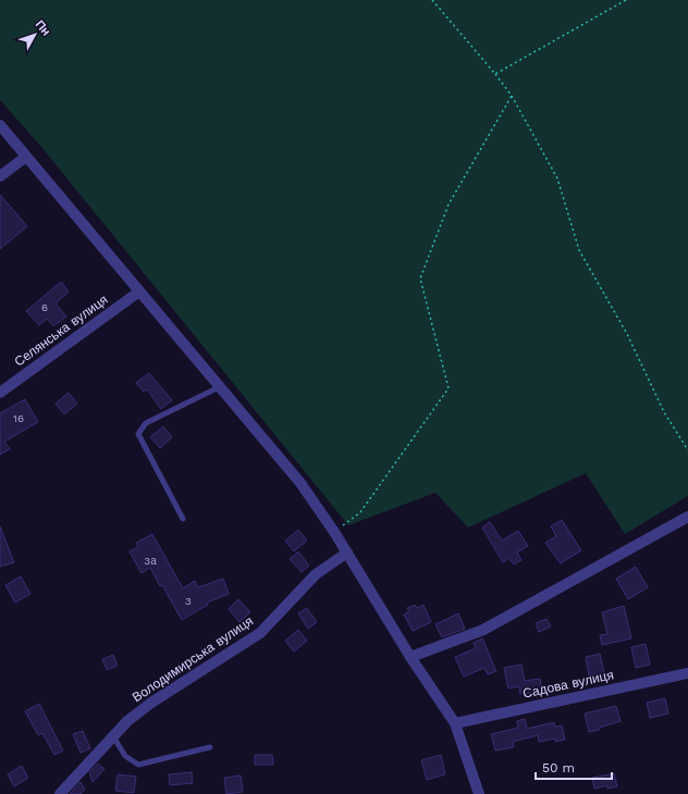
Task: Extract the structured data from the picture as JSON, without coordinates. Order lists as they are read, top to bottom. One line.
{"streets":{"street":["Селянська вулиця","Володимирська вулиця","Садова вулиця"]},"house_numbers":["6","16","3а","3"],"scale_bar":"50 m","north":"top right"}
